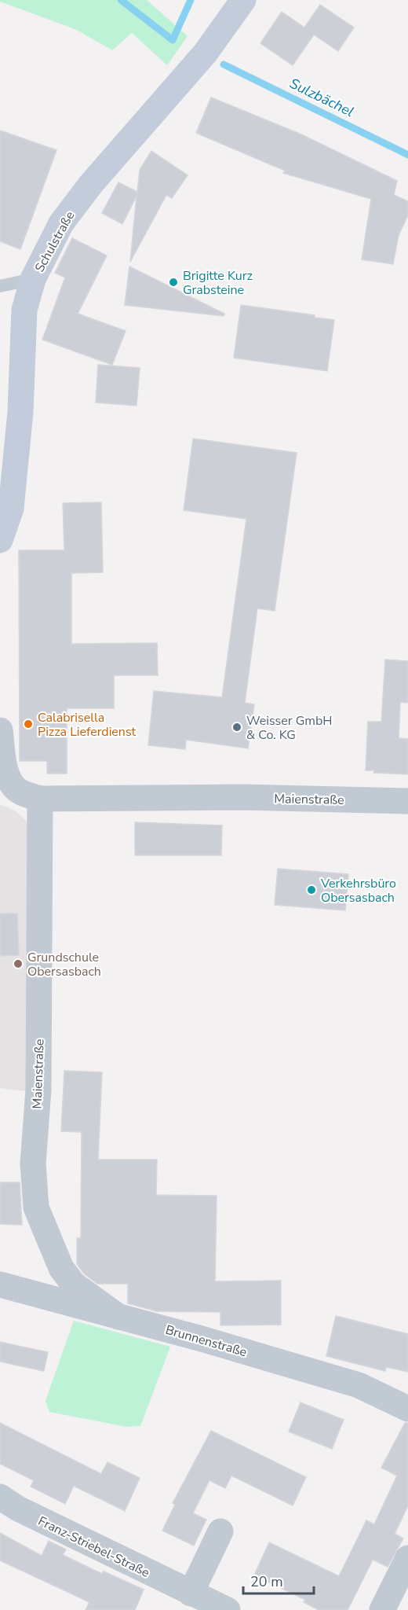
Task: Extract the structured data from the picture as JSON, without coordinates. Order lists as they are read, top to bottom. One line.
{"streets":{"main road":["Schulstraße"],"street":["Maienstraße","Brunnenstraße","Franz-Striebel-Straße"]},"crossings":[["Maienstraße","Brunnenstraße"]],"water":["Sulzbächel"],"places":["Brigitte Kurz Grabsteine","Calabrisella Pizza Lieferdienst","Weisser GmbH & Co. KG","Verkehrsbüro Obersasbach","Grundschule Obersasbach"],"scale_bar":"20 m"}
